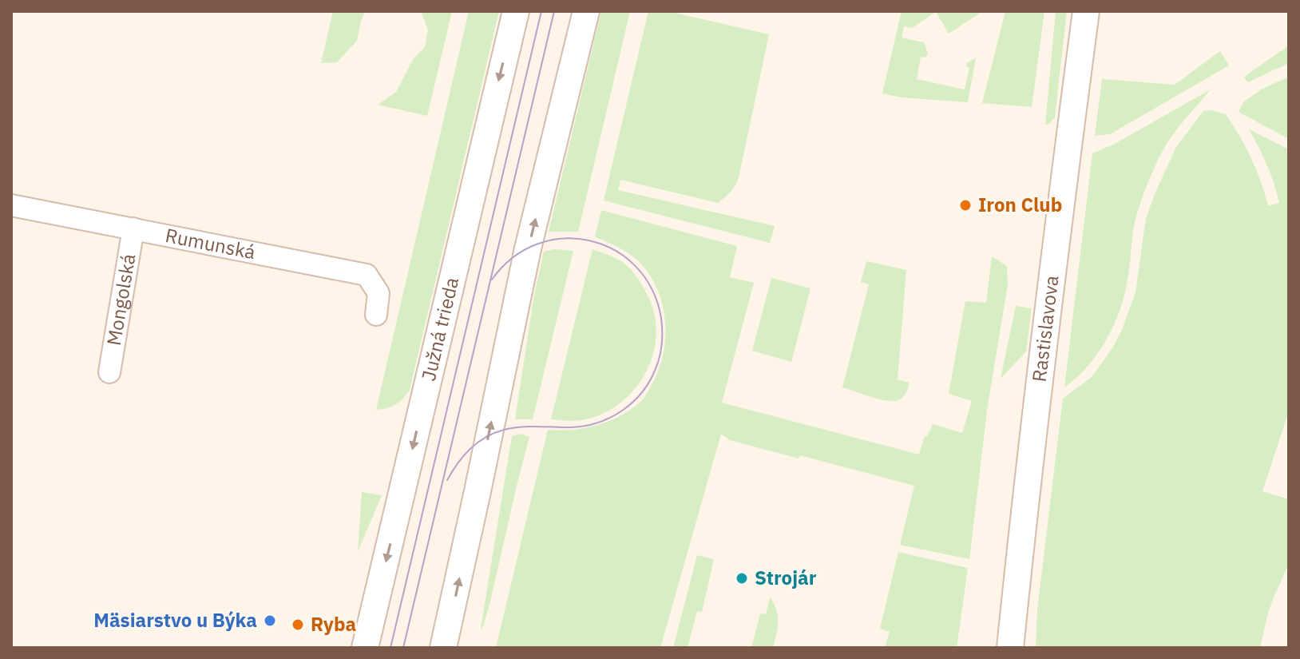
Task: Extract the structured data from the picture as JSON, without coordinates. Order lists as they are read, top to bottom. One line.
{"streets":{"street":["Rumunská","Mongolská","Južná trieda","Rastislavova"]},"crossings":[["Rumunská","Mongolská"]],"places":["Iron Club","Strojár","Mäsiarstvo u Býka","Ryba"]}
